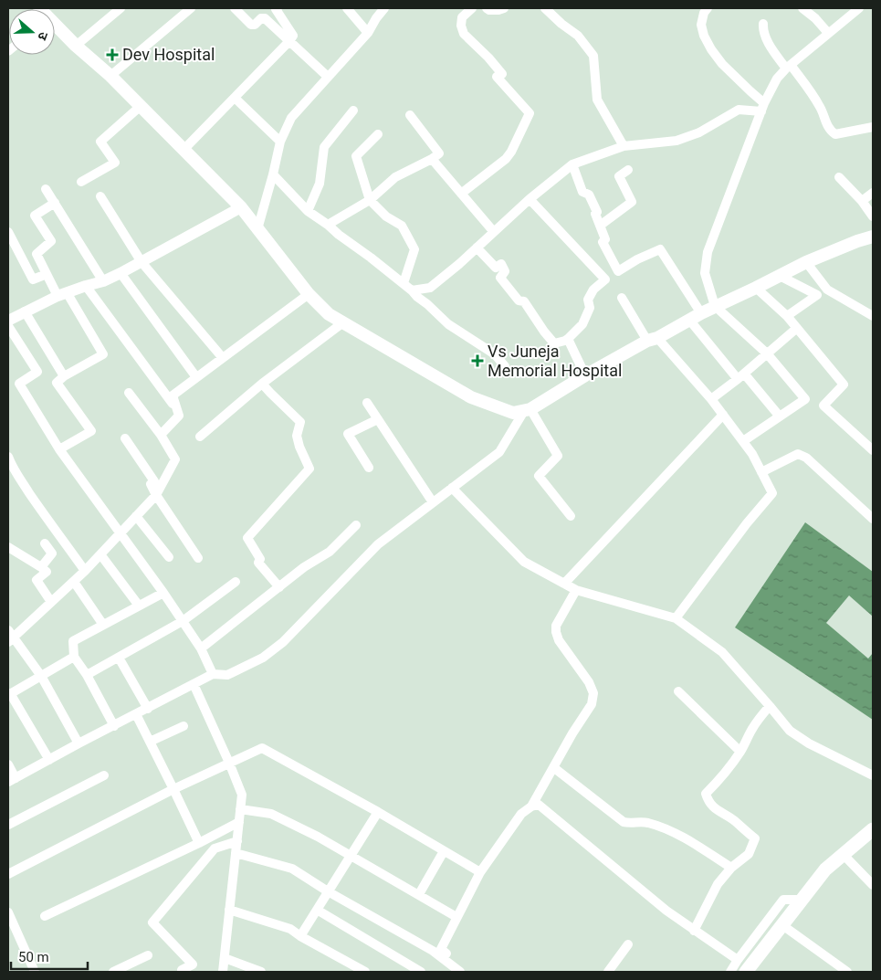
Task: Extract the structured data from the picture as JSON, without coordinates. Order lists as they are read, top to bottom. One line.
{"places":{"health":["Dev Hospital","Vs Juneja Memorial Hospital"]},"scale_bar":"50 m","north":"right"}
